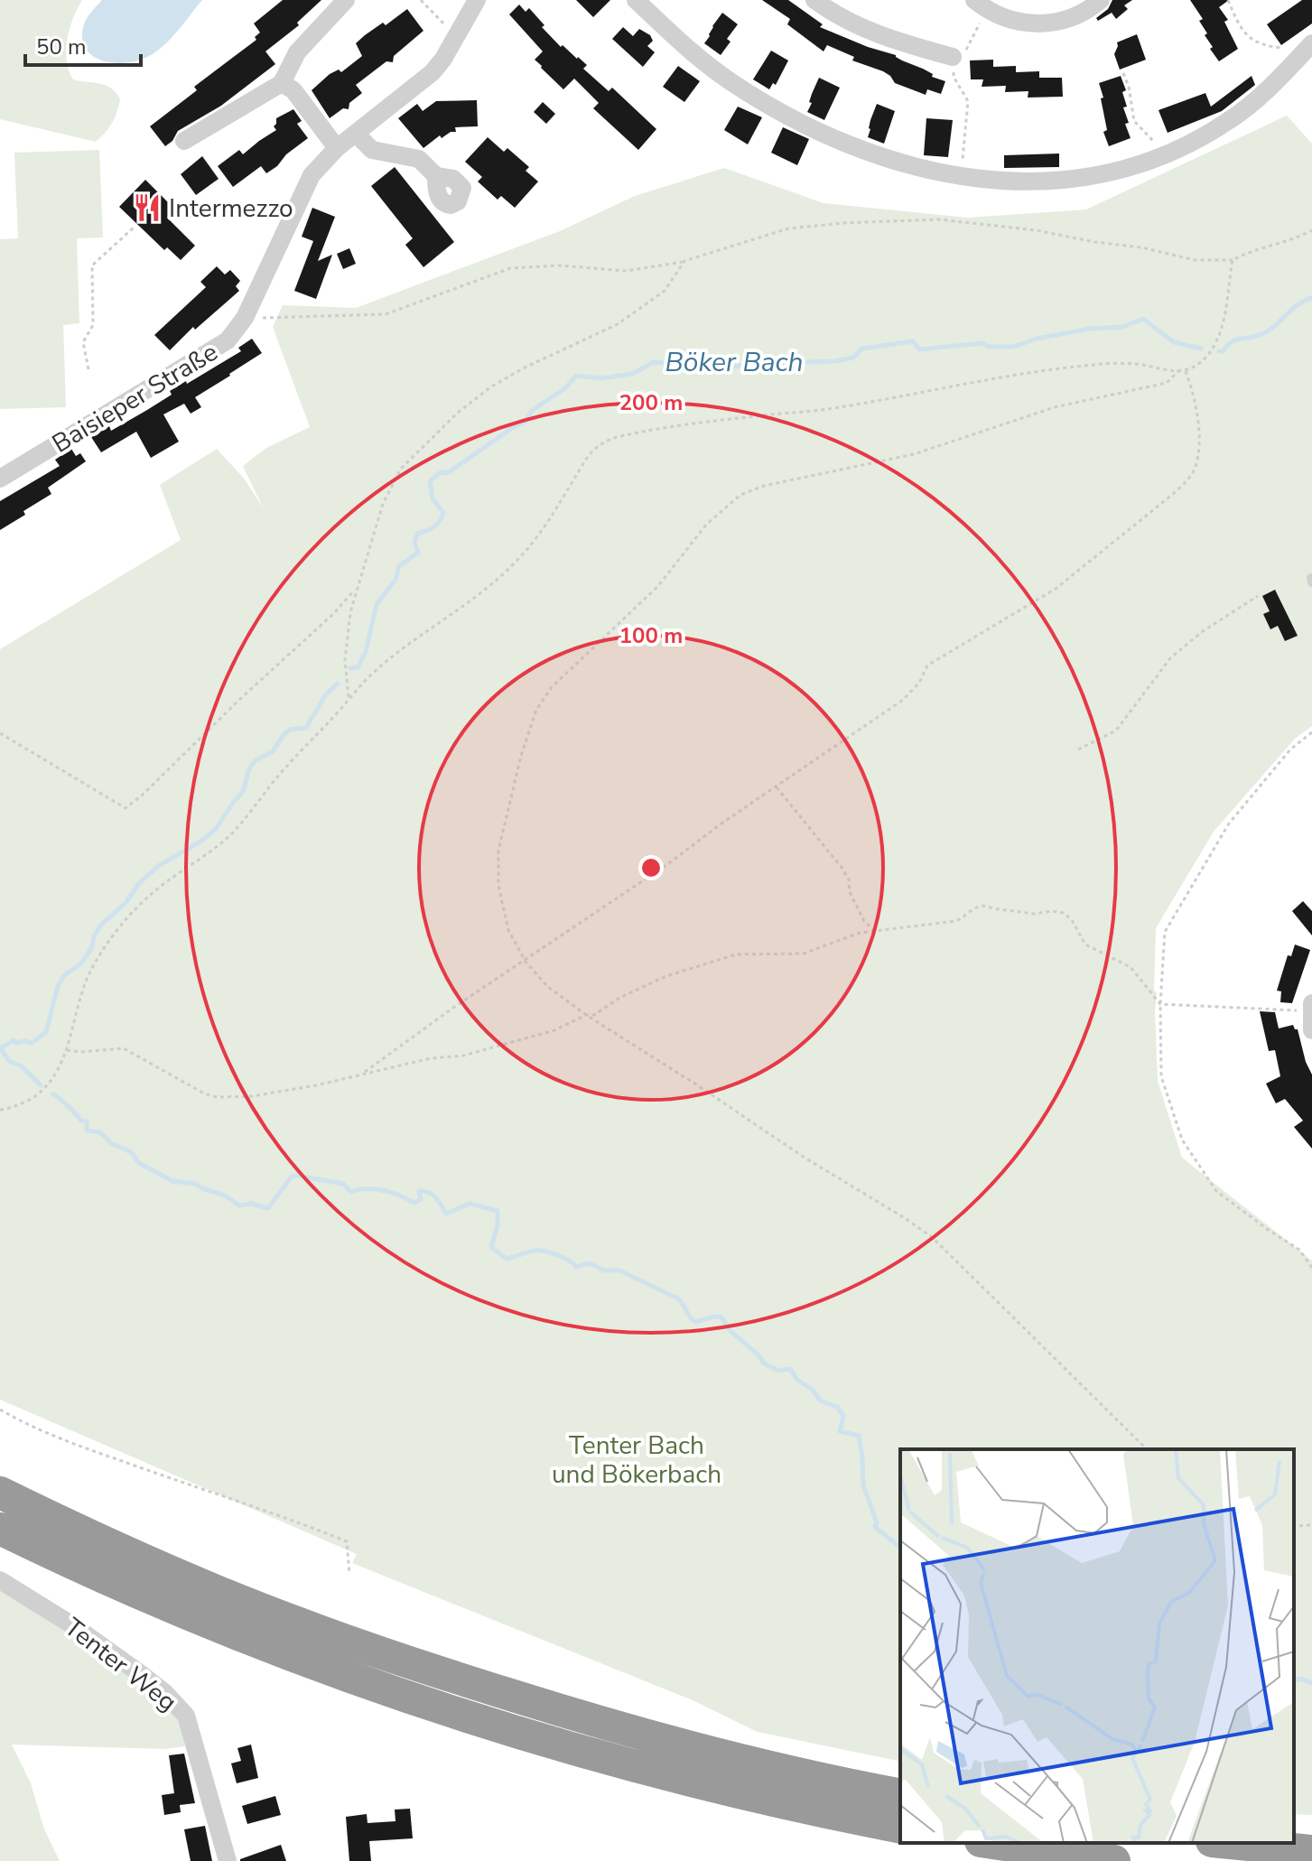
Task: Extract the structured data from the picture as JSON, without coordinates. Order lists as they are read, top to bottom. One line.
{"streets":{"street":["Baisieper Straße","Tenter Weg"]},"water":["Böker Bach"],"parks":["Tenter Bach und Bökerbach"],"places":{"restaurant":["Intermezzo"]},"scale_bar":"50 m","rings":["200 m","100 m"]}
